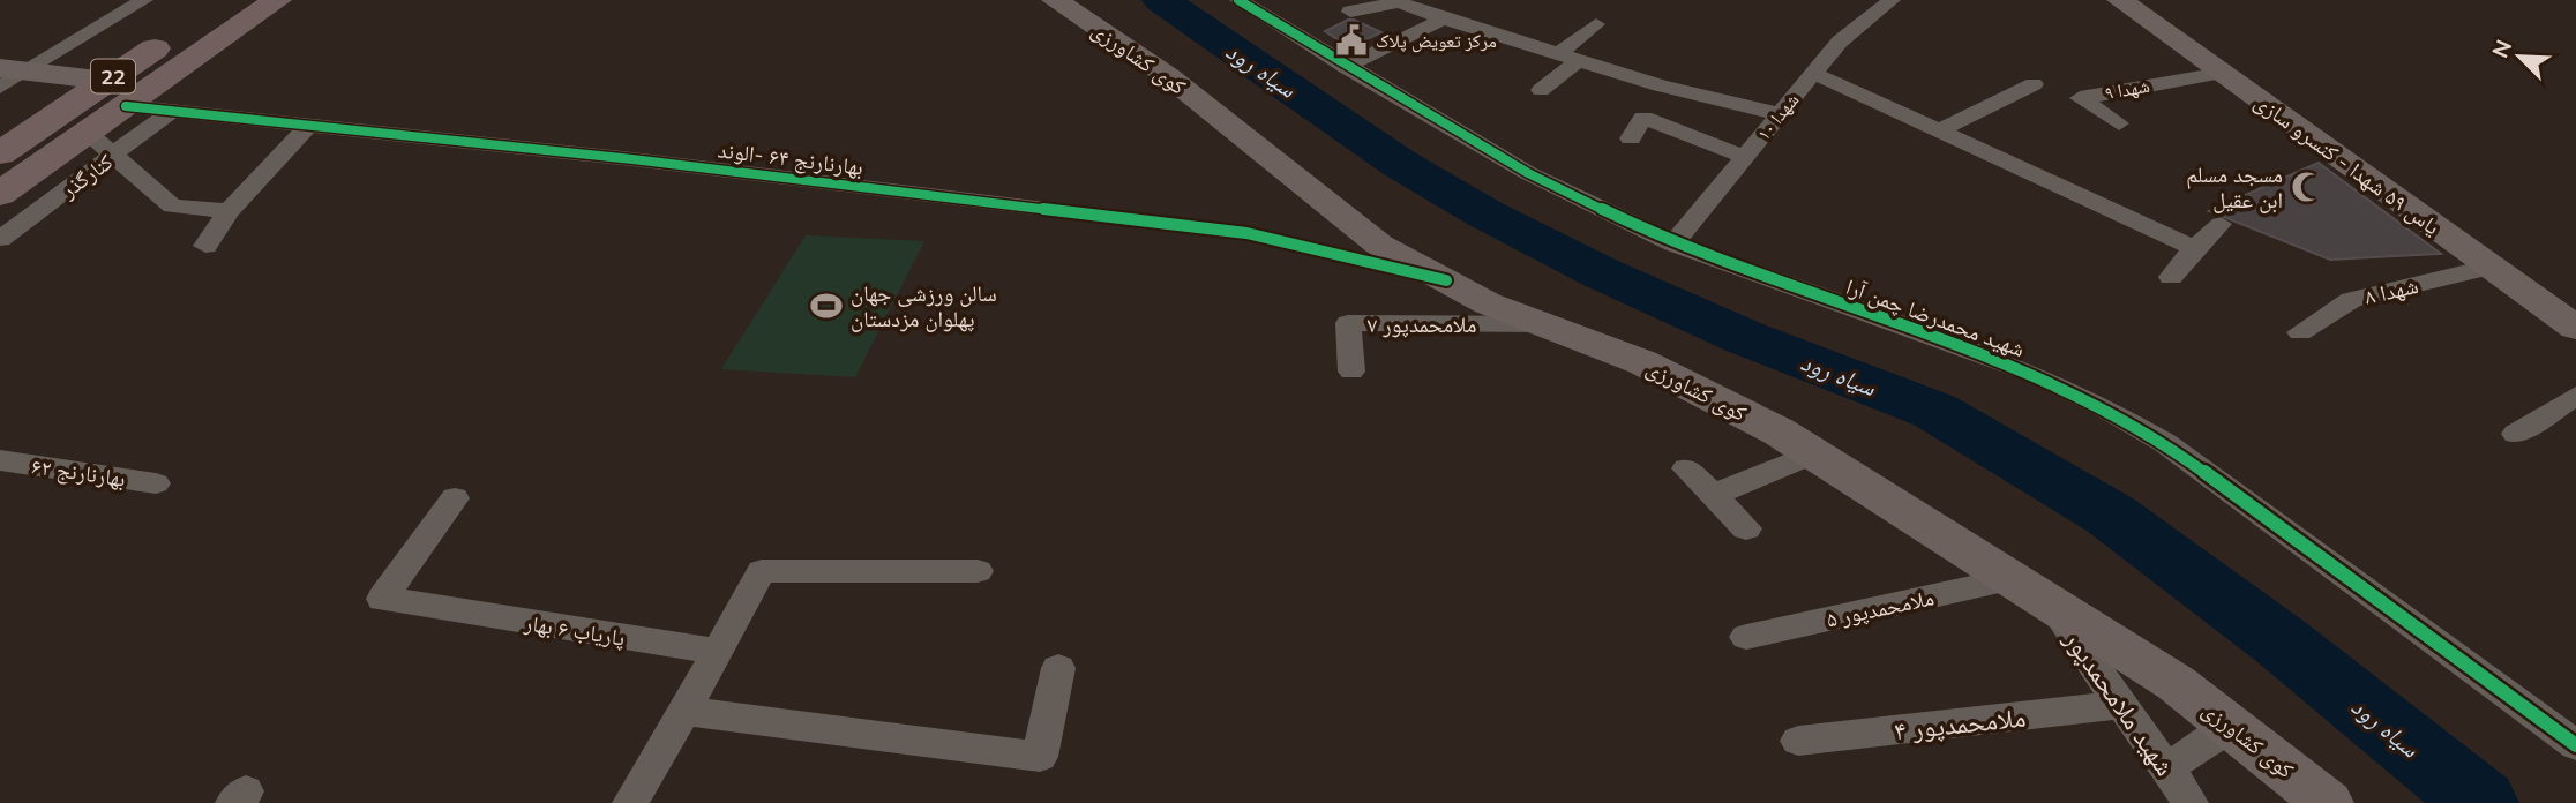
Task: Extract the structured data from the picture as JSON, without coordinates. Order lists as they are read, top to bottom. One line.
{"streets":{"highway":["22"],"street":["کوی کشاورزی","شهدا ۹","شهدا ۱۰","بهارنارنج ۶۴ -الوند","یاس ۵۹ شهدا - کنسرو سازی","کنارگذر","شهدا ۸","شهید محمدرضا چمن آرا","ملامحمدپور ۷","بهارنارنج ۶۲","ملامحمدپور ۵","پاریاب ۶ بهار","شهید ملامحمدپور","ملامحمدپور ۴"]},"crossings":[["کوی کشاورزی","بهارنارنج ۶۴ -الوند"],["کوی کشاورزی","ملامحمدپور ۷"],["کوی کشاورزی","ملامحمدپور ۵"],["کوی کشاورزی","شهید ملامحمدپور"],["22","بهارنارنج ۶۴ -الوند"],["شهدا ۹","یاس ۵۹ شهدا - کنسرو سازی"],["شهدا ۱۰","شهید محمدرضا چمن آرا"],["بهارنارنج ۶۴ -الوند","کنارگذر"],["یاس ۵۹ شهدا - کنسرو سازی","شهدا ۸"],["ملامحمدپور ۵","شهید ملامحمدپور"],["شهید ملامحمدپور","ملامحمدپور ۴"]],"water":["سیاه رود"],"places":{"public building":["مرکز تعویض پلاک"],"mosque":["مسجد مسلم ابن عقیل"],"sports":["سالن ورزشی جهان پهلوان مزدستان"]},"north":"top left"}
